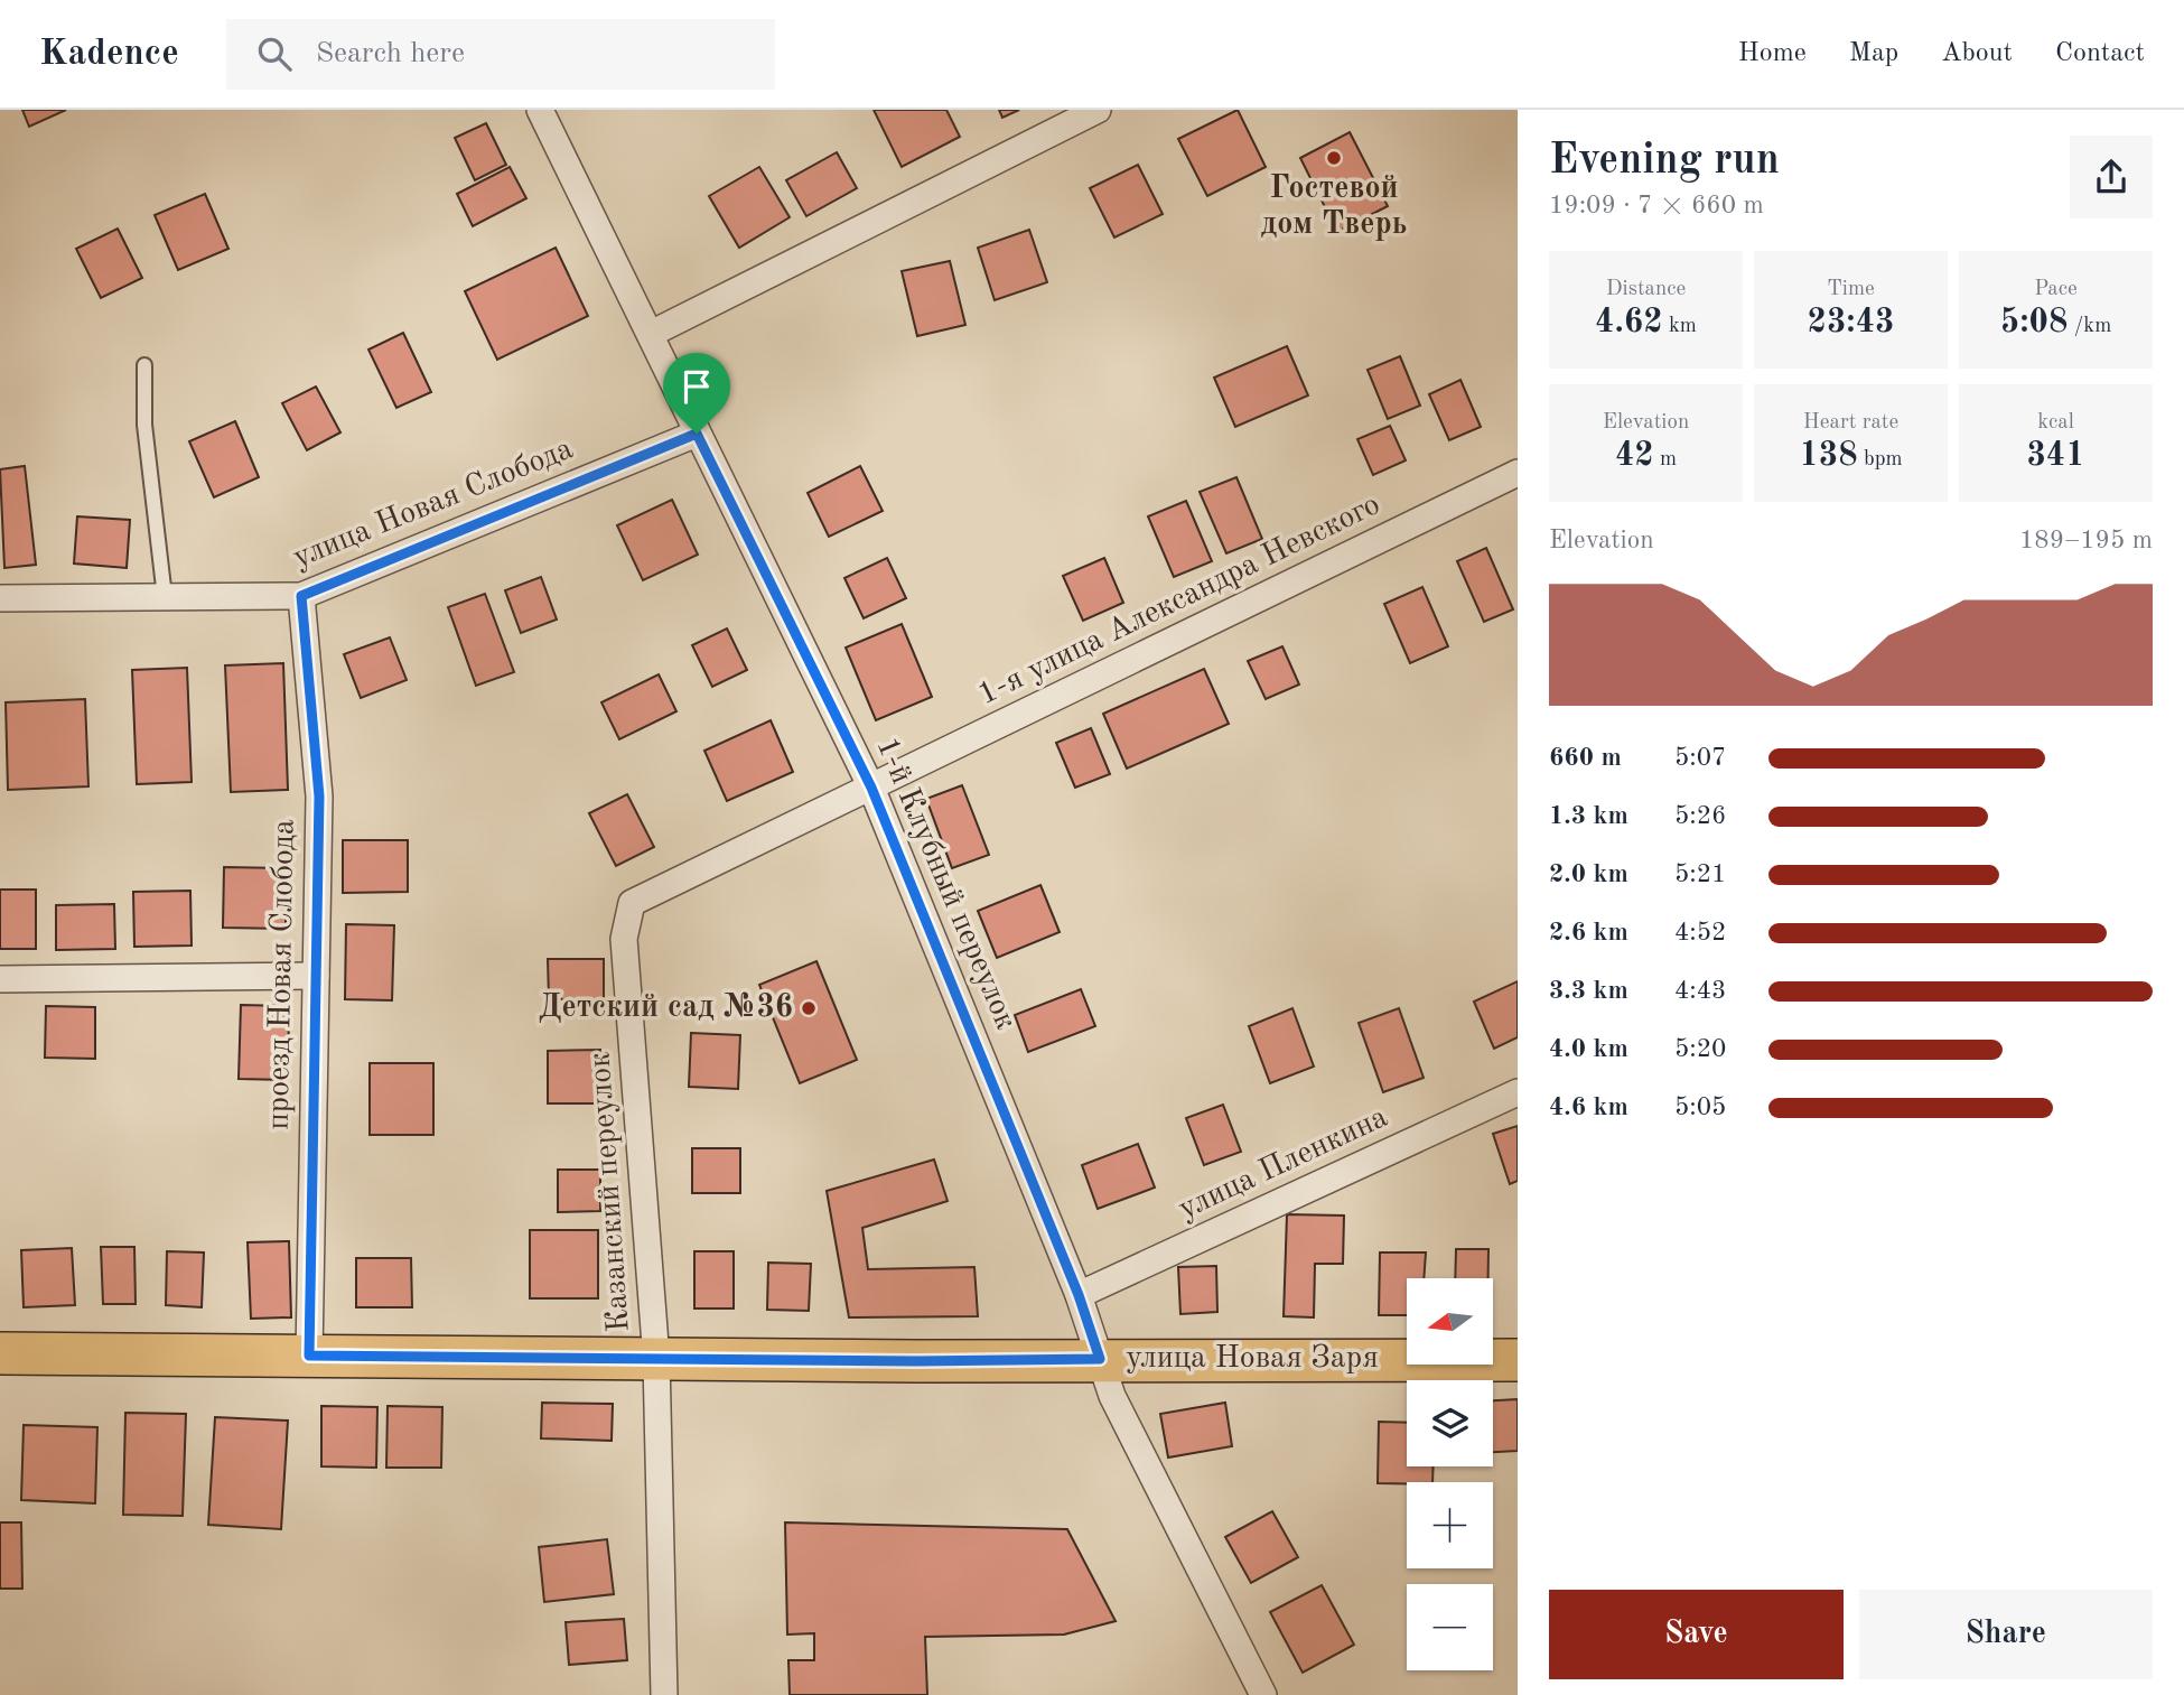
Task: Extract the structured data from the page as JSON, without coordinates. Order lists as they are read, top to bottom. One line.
{"streets":{"main road":["улица Новая Заря"],"street":["улица Новая Слобода","1-я улица Александра Невского","1-й Клубный переулок","проезд Новая Слобода","улица Пленкина","Казанский переулок"]},"crossings":[["улица Новая Слобода","1-й Клубный переулок"],["улица Новая Слобода","проезд Новая Слобода"],["1-я улица Александра Невского","1-й Клубный переулок"],["1-я улица Александра Невского","Казанский переулок"],["1-й Клубный переулок","улица Пленкина"],["1-й Клубный переулок","Казанский переулок"],["1-й Клубный переулок","улица Новая Заря"],["проезд Новая Слобода","улица Новая Заря"],["Казанский переулок","улица Новая Заря"]],"places":["Гостевой дом Тверь","Детский сад №36"],"north":"left","page":{"header":"Kadence","search":"Search here","nav":["Home","Map","About","Contact"],"heading":["Evening run","19:09 · 7 × 660 m"],"stats":[["Distance","4.62 km"],["Time","23:43"],["Pace","5:08 /km"],["Elevation","42 m"],["Heart rate","138 bpm"],["kcal","341"]],"chart":["Elevation","189–195 m"],"list":[{"name":"660 m","note":"5:07"},{"name":"1.3 km","note":"5:26"},{"name":"2.0 km","note":"5:21"},{"name":"2.6 km","note":"4:52"},{"name":"3.3 km","note":"4:43"},{"name":"4.0 km","note":"5:20"},{"name":"4.6 km","note":"5:05"}],"map_buttons":["+","−"],"buttons":["Save","Share"]}}
